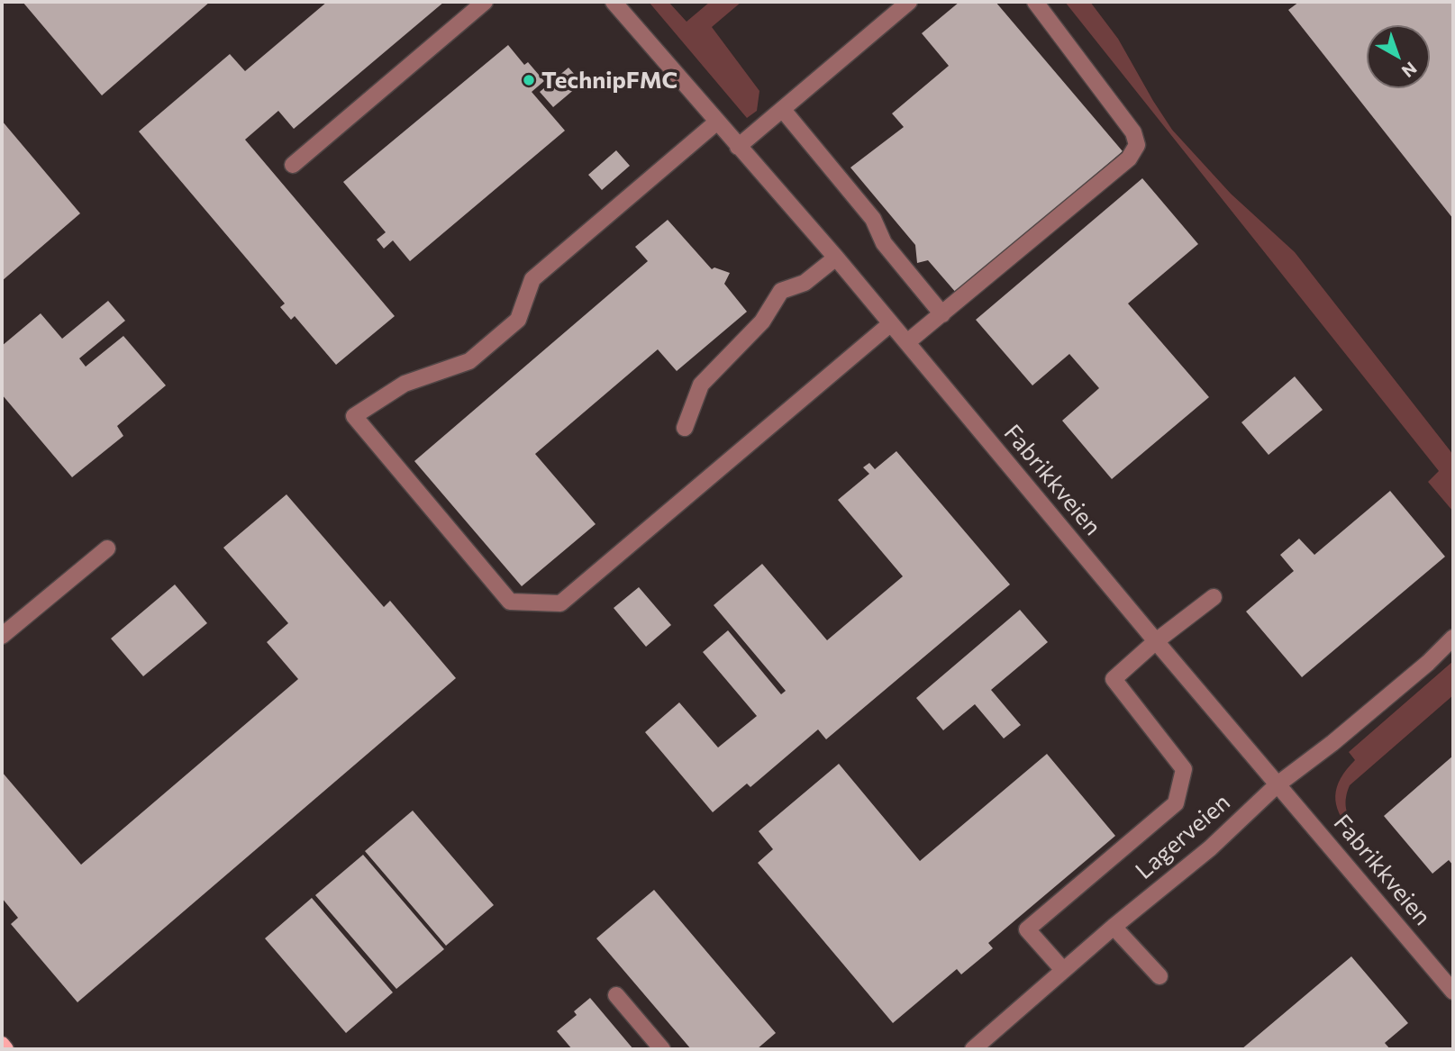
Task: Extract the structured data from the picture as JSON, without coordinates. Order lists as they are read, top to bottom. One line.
{"streets":{"street":["Fabrikkveien","Lagerveien"]},"crossings":[["Fabrikkveien","Lagerveien"]],"places":["TechnipFMC"],"north":"bottom right"}
